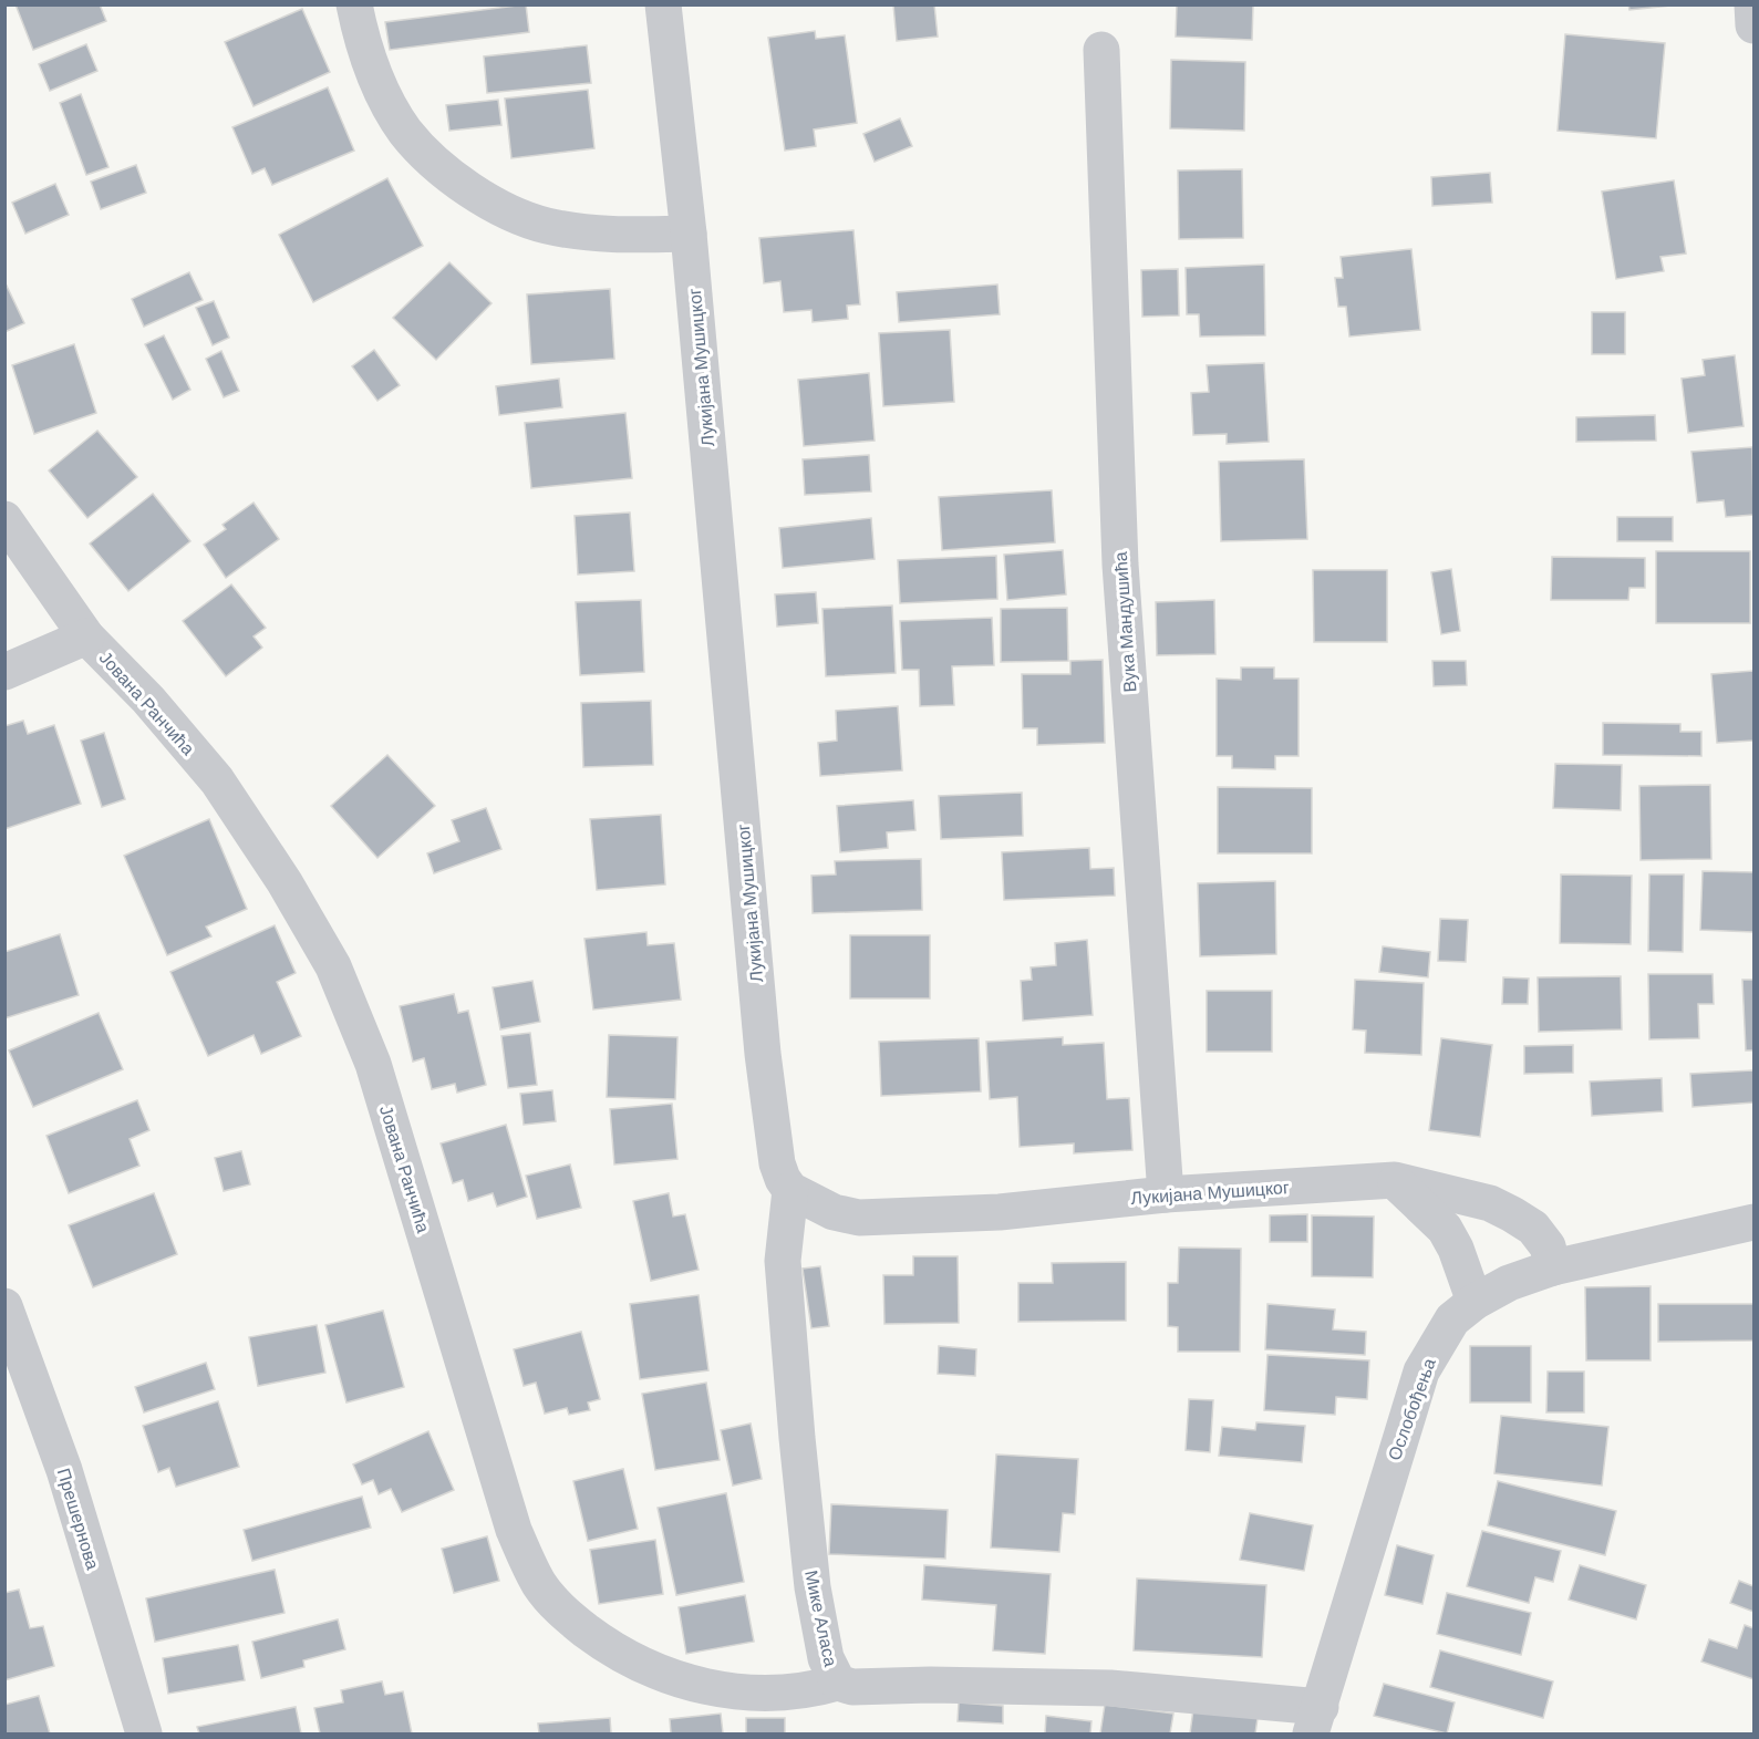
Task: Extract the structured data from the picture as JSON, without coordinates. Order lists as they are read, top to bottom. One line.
{"streets":{"street":["Лукијана Мушицког","Вука Мандушића","Јована Ранчића","Ослобођења","Прешернова","Мике Аласа"]},"crossings":[["Лукијана Мушицког","Вука Мандушића"],["Лукијана Мушицког","Ослобођења"],["Лукијана Мушицког","Мике Аласа"],["Јована Ранчића","Мике Аласа"],["Ослобођења","Мике Аласа"]]}
